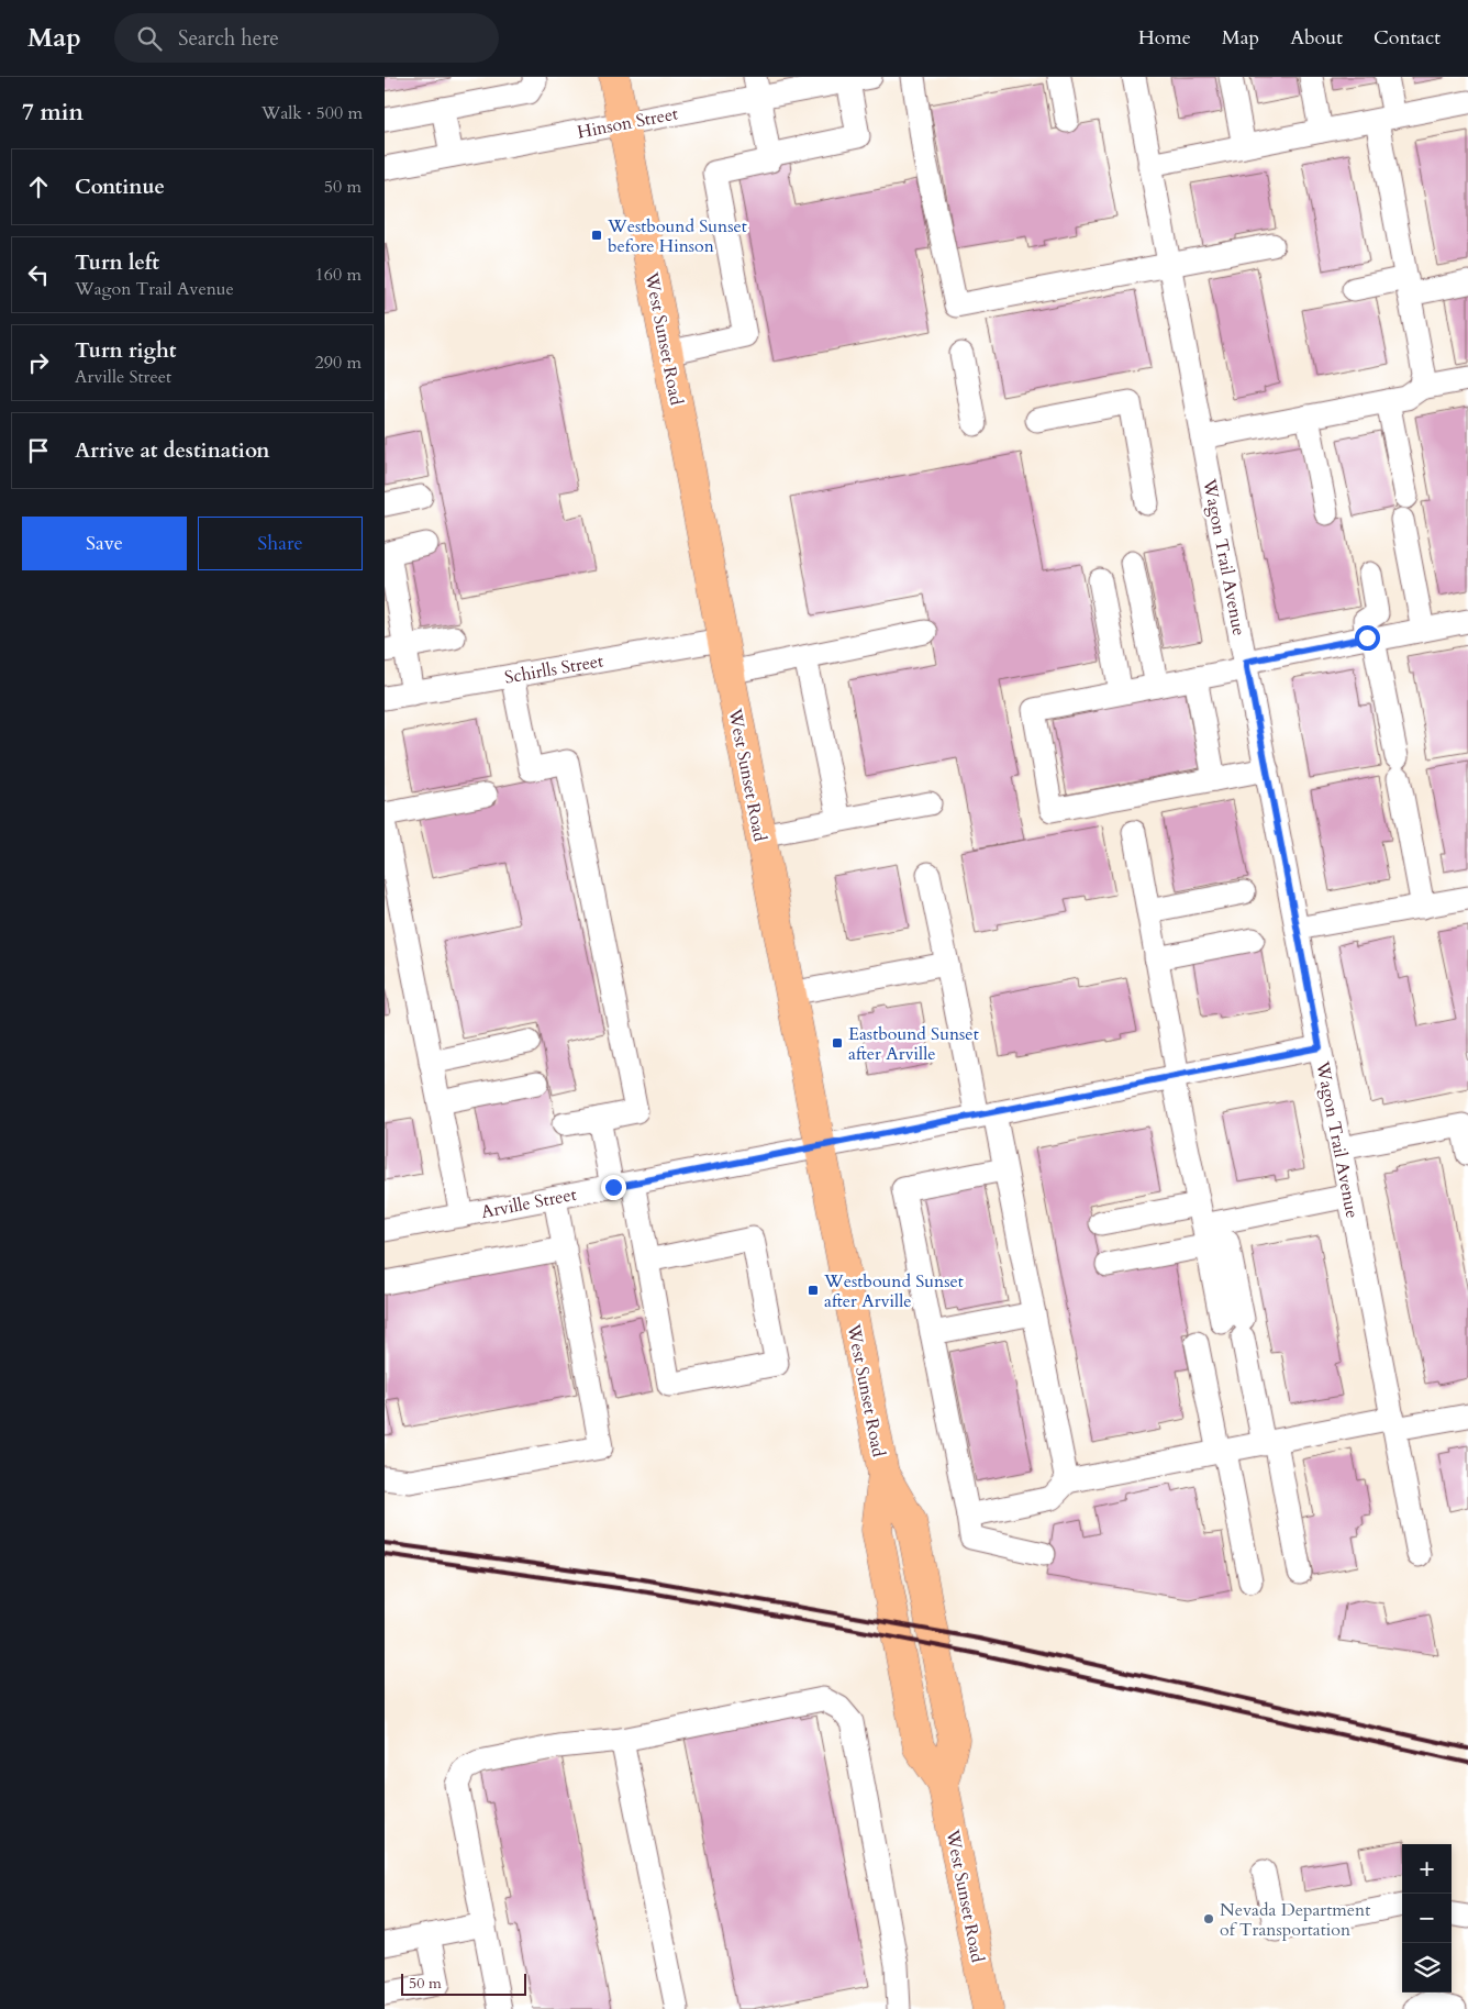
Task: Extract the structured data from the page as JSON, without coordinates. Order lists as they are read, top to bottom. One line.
{"streets":{"main road":["West Sunset Road"],"street":["Hinson Street","Wagon Trail Avenue","Schirlls Street","Arville Street"]},"crossings":[["Hinson Street","West Sunset Road"],["West Sunset Road","Schirlls Street"],["West Sunset Road","Arville Street"],["Wagon Trail Avenue","Arville Street"]],"places":{"transit":["Westbound Sunset before Hinson","Eastbound Sunset after Arville","Westbound Sunset after Arville"],"other":["Nevada Department of Transportation"]},"scale_bar":"50 m","page":{"header":"Map","search":"Search here","nav":["Home","Map","About","Contact"],"heading":["7 min","Walk · 500 m"],"list":[["Continue","50 m"],["Turn left","Wagon Trail Avenue","160 m"],["Turn right","Arville Street","290 m"],"Arrive at destination"],"buttons":["Save","Share"],"map_buttons":["+","−"],"scale":"50 m"}}
